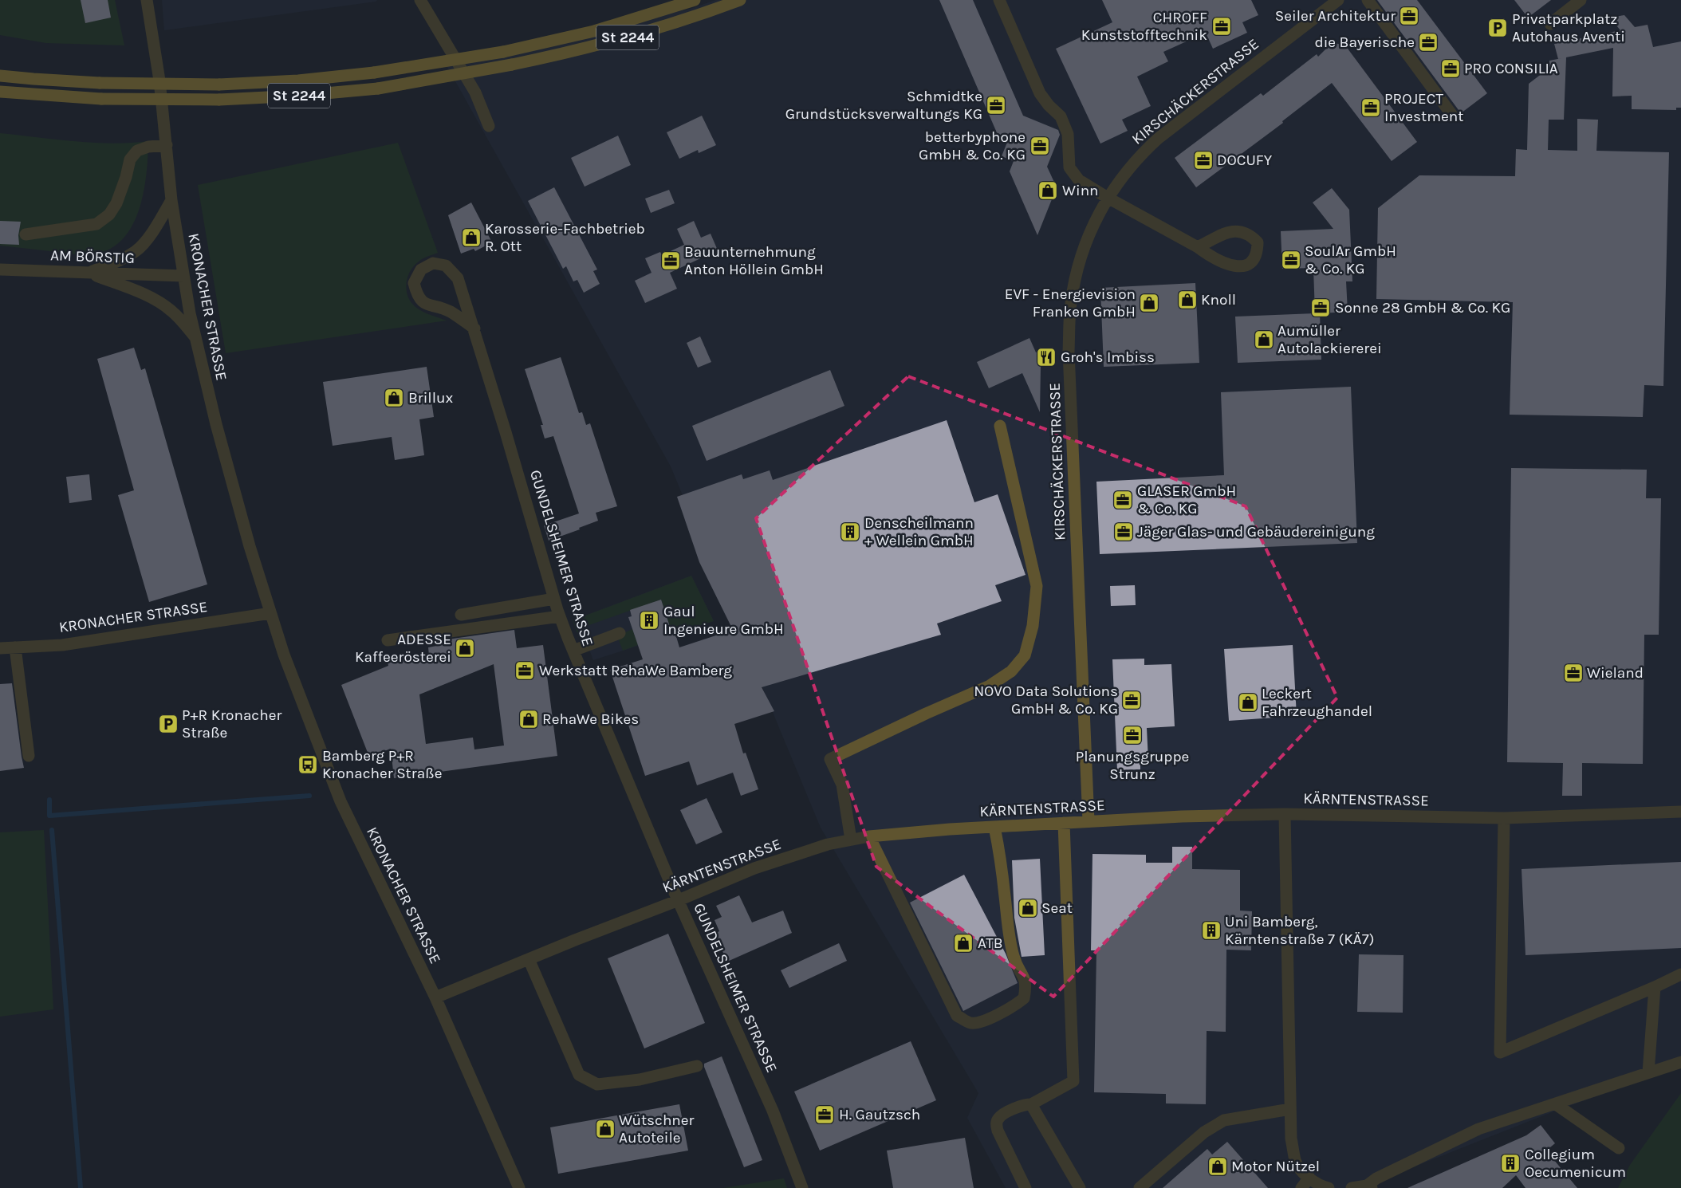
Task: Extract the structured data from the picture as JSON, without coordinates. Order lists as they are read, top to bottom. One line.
{"streets":{"main road":["St 2244"],"street":["KIRSCHÄCKERSTRASSE","AM BÖRSTIG","KRONACHER STRASSE","GUNDELSHEIMER STRASSE","KÄRNTENSTRASSE"]},"crossings":[["KIRSCHÄCKERSTRASSE","KÄRNTENSTRASSE"],["AM BÖRSTIG","KRONACHER STRASSE"],["KRONACHER STRASSE","KÄRNTENSTRASSE"],["GUNDELSHEIMER STRASSE","KÄRNTENSTRASSE"]],"places":{"office":["Seiler Architektur","CHROFF Kunststofftechnik","die Bayerische","PRO CONSILIA","Schmidtke Grundstücksverwaltungs KG","PROJECT Investment","betterbyphone GmbH & Co. KG","DOCUFY","SoulAr GmbH & Co. KG","Bauunternehmung Anton Höllein GmbH","Sonne 28 GmbH & Co. KG","GLASER GmbH & Co. KG","Jäger Glas- und Gebäudereinigung","Werkstatt RehaWe Bamberg","Wieland","NOVO Data Solutions GmbH & Co. KG","Planungsgruppe Strunz","H. Gautzsch"],"parking":["Privatparkplatz Autohaus Aventi","P+R Kronacher Straße"],"shop":["Winn","Karosserie-Fachbetrieb R. Ott","Knoll","EVF - Energievision Franken GmbH","Aumüller Autolackiererei","Brillux","ADESSE Kaffeerösterei","Leckert Fahrzeughandel","RehaWe Bikes","Seat","ATB","Wütschner Autoteile","Motor Nützel"],"restaurant":["Groh's Imbiss"],"building":["Denscheilmann + Wellein GmbH","Gaul Ingenieure GmbH","Uni Bamberg, Kärntenstraße 7 (KÄ7)","Collegium Oecumenicum"],"bus stop":["Bamberg P+R Kronacher Straße"]}}
